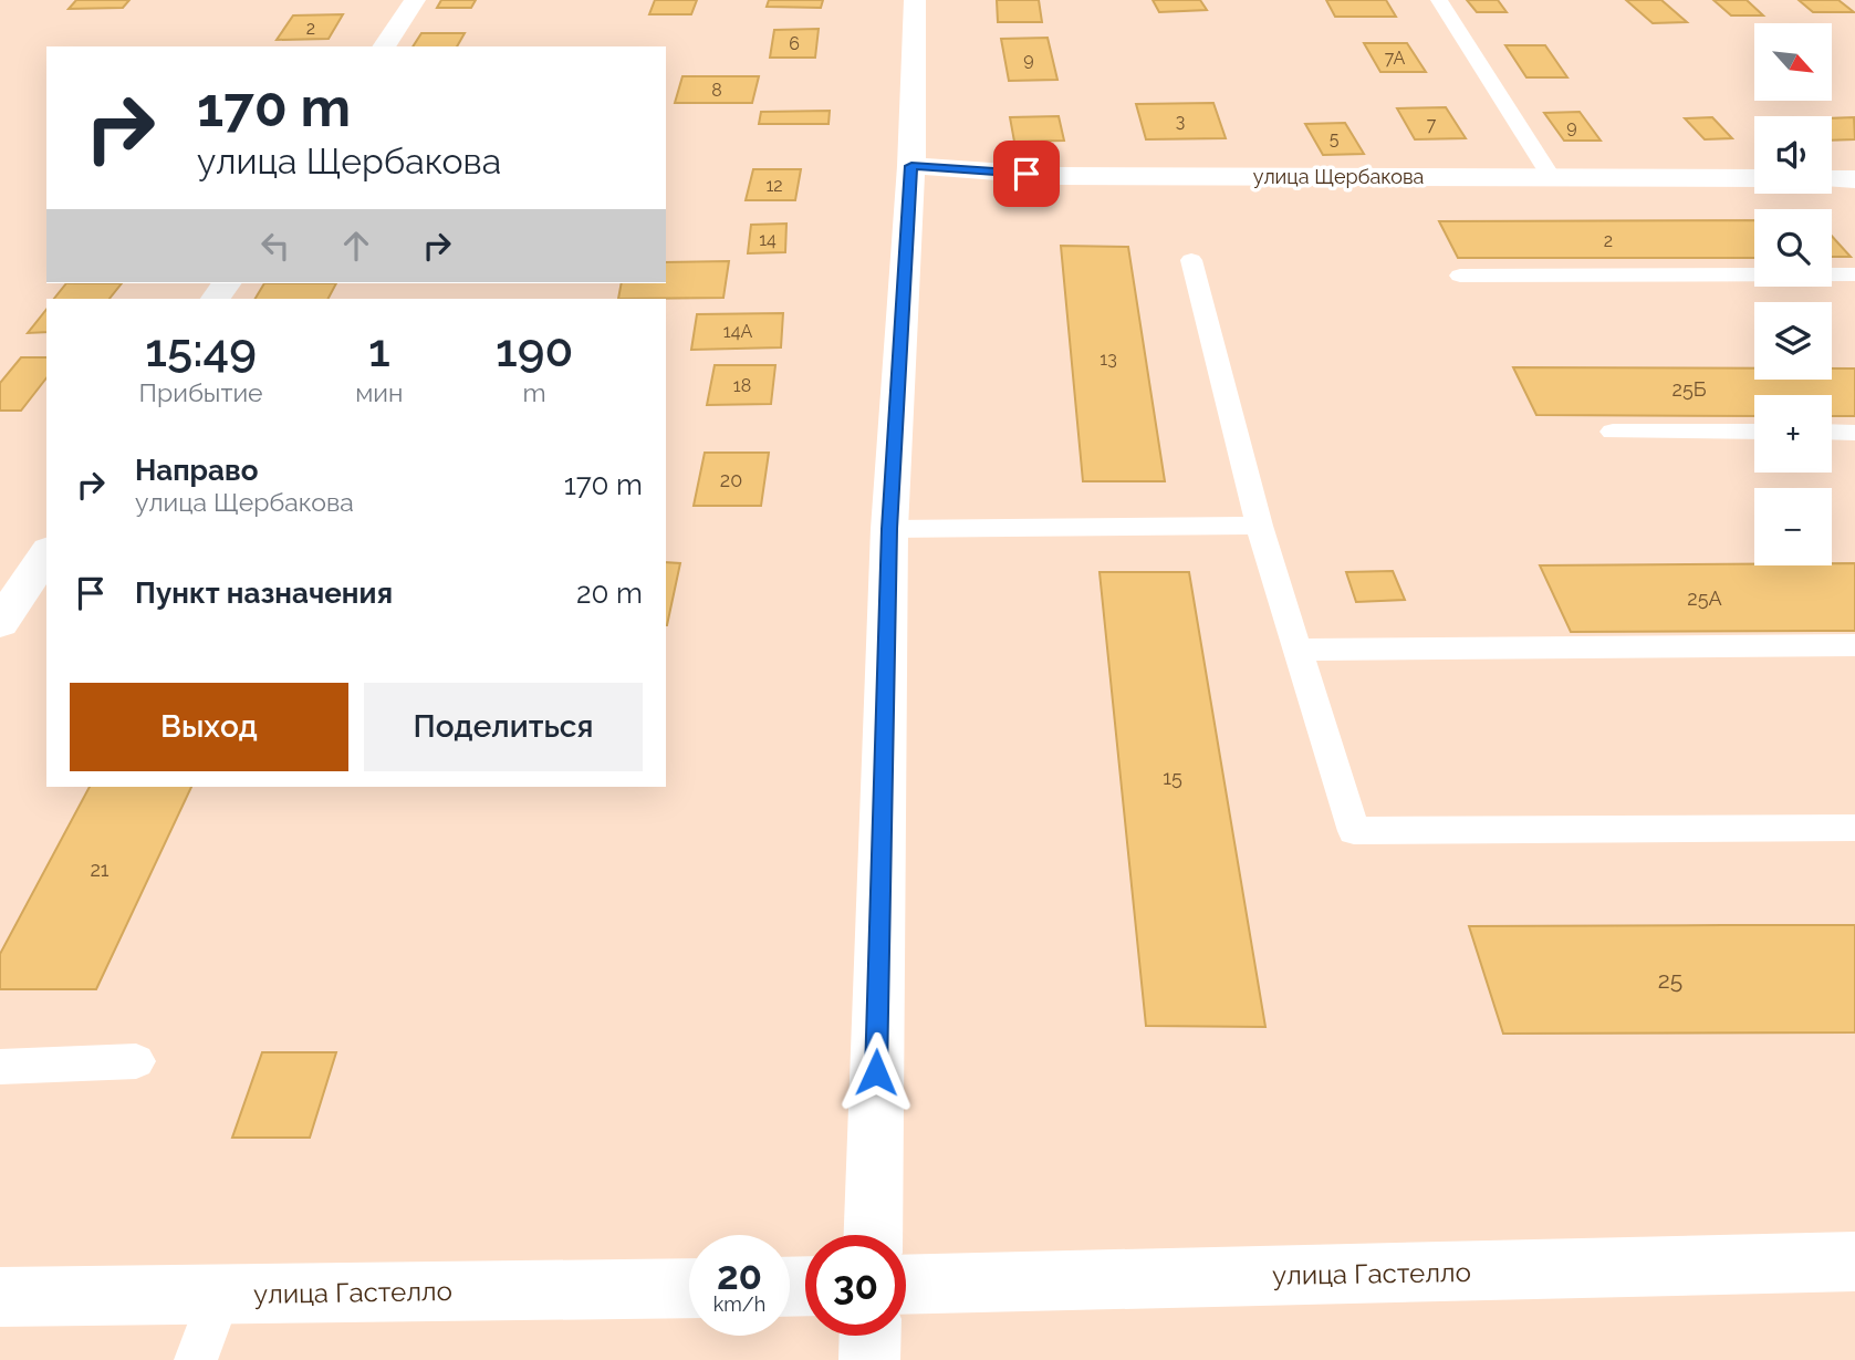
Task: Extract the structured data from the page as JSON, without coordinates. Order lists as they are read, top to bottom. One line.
{"streets":{"street":["улица Щербакова","улица Гастелло"]},"house_numbers":["2","6","7А","9","8","3","7","9","5","12","14","2","14А","13","18","25Б","20","25А","15","21","25"],"north":"bottom right","page":{"map_buttons":["+","−"],"turn":["170 m","улица Щербакова"],"eta":["15:49","Прибытие","1","мин","190","m"],"list":[{"name":"Направо","note":"улица Щербакова","value":"170 m"},{"name":"Пункт назначения","value":"20 m"}],"buttons":["Выход","Поделиться"],"speed":"20 km/h","limit":"30"}}
